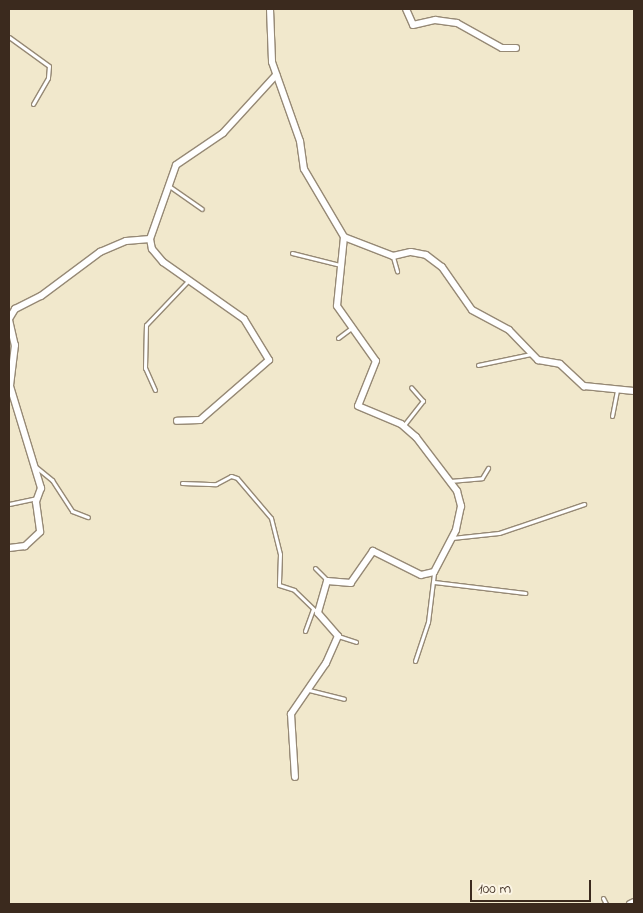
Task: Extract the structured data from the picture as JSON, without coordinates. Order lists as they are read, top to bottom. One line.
{"scale_bar":"100 m"}
